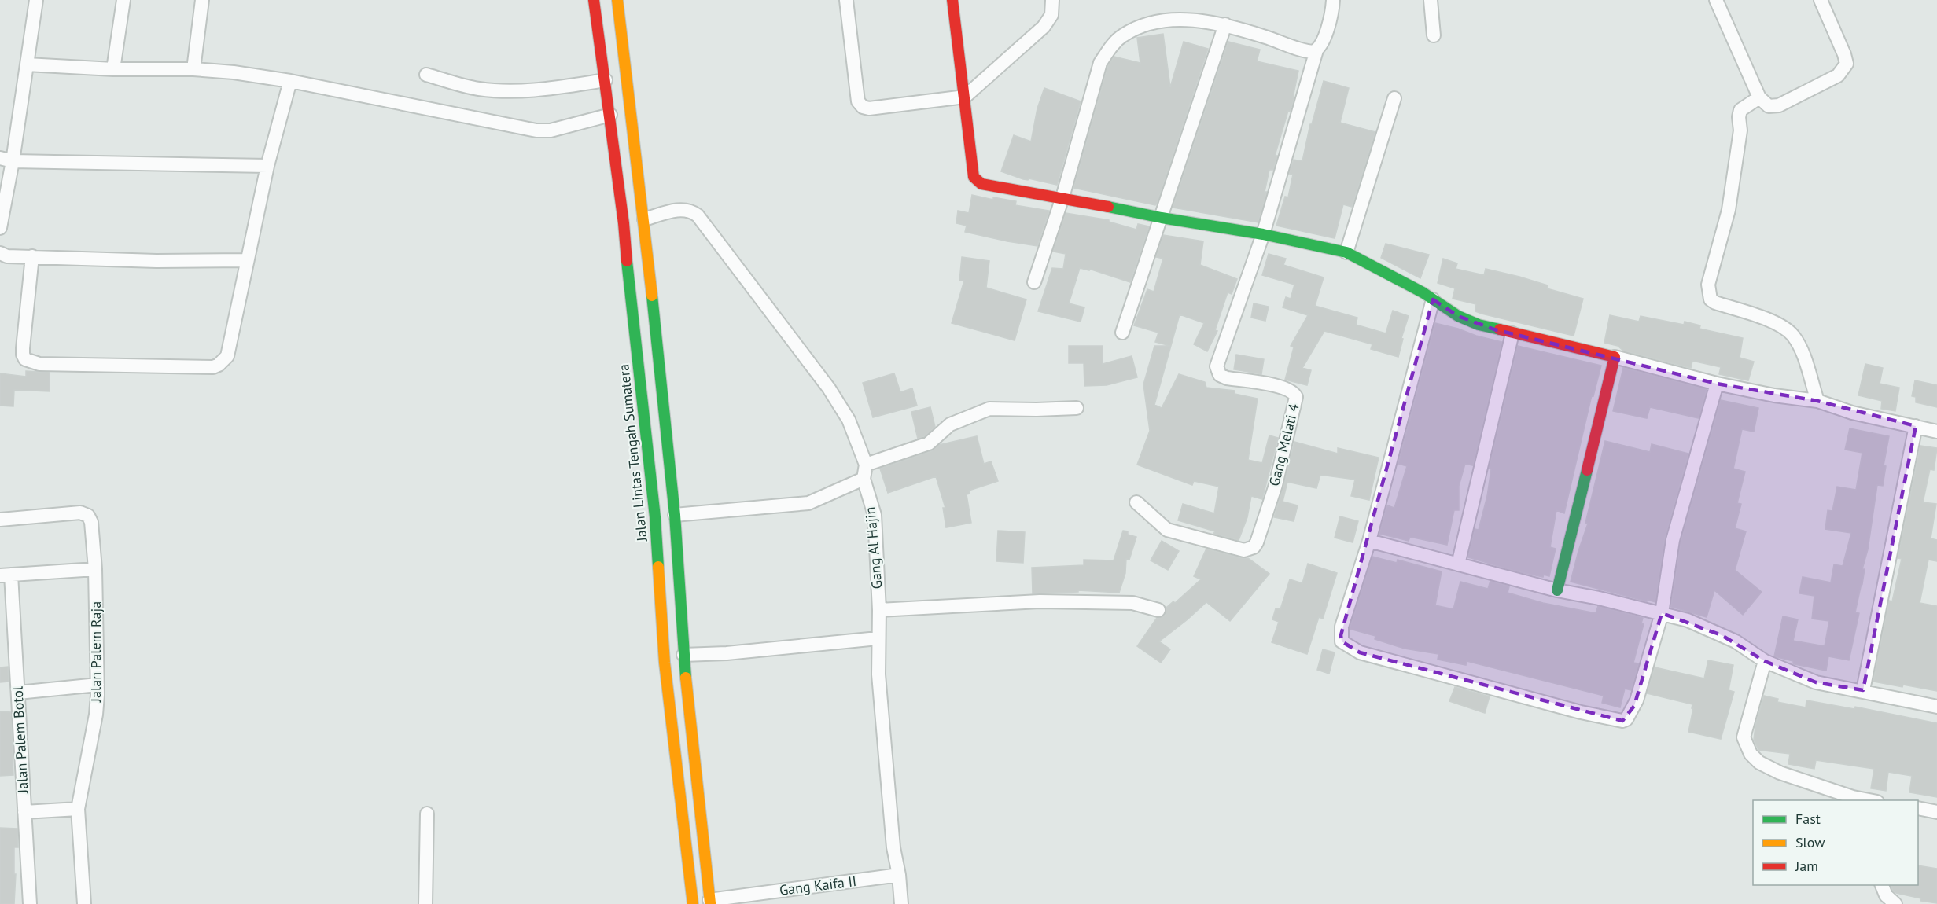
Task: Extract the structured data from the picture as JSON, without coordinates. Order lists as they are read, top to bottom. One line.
{"streets":{"main road":["Jalan Lintas Tengah Sumatera"],"street":["Gang Melati 4","Gang Al Hajin","Jalan Palem Raja","Jalan Palem Botol","Gang Kaifa II"]},"crossings":[["Gang Al Hajin","Gang Kaifa II"]],"legend":["Fast","Slow","Jam"]}
